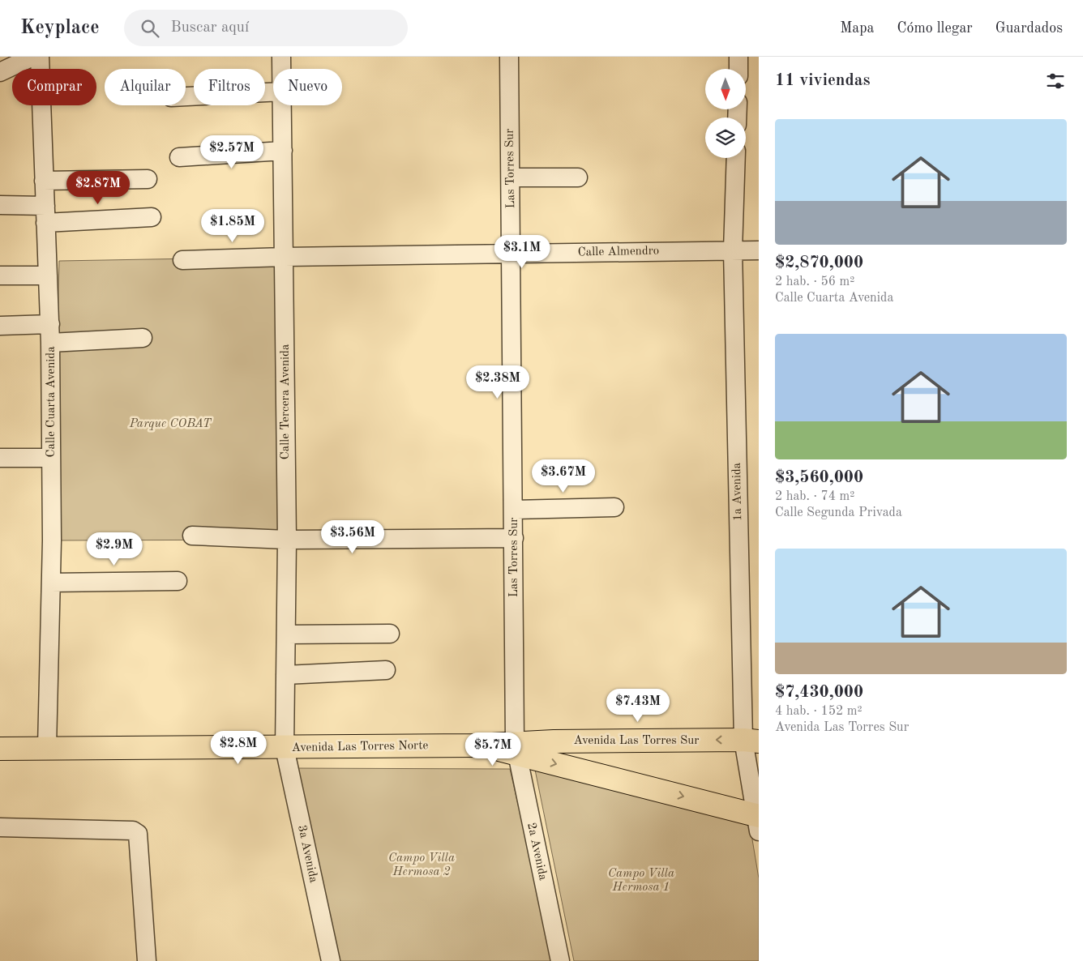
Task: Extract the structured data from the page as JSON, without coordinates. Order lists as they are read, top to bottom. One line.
{"streets":{"main road":["Avenida Las Torres Sur","Avenida Las Torres Norte"],"street":["Las Torres Sur","Calle Almendro","Calle Cuarta Avenida","Calle Tercera Avenida","1a Avenida","2a Avenida","3a Avenida"]},"crossings":[["Las Torres Sur","Calle Almendro"],["Las Torres Sur","Avenida Las Torres Sur"],["Las Torres Sur","Avenida Las Torres Norte"],["Las Torres Sur","2a Avenida"],["Calle Almendro","Calle Tercera Avenida"],["Calle Almendro","1a Avenida"],["Calle Cuarta Avenida","Avenida Las Torres Norte"],["Calle Tercera Avenida","Avenida Las Torres Norte"],["Calle Tercera Avenida","3a Avenida"],["1a Avenida","Avenida Las Torres Sur"],["1a Avenida","Avenida Las Torres Norte"],["Avenida Las Torres Sur","Avenida Las Torres Norte"],["Avenida Las Torres Sur","2a Avenida"],["Avenida Las Torres Norte","2a Avenida"],["Avenida Las Torres Norte","3a Avenida"]],"one_way":["Avenida Las Torres Sur"],"parks":["Parque COBAT","Campo Villa Hermosa 2","Campo Villa Hermosa 1"],"north":"bottom","page":{"header":"Keyplace","search":"Buscar aquí","nav":["Mapa","Cómo llegar","Guardados"],"heading":"11 viviendas","chip":["Comprar","Alquilar","Filtros","Nuevo"],"list":[{"name":"$2,870,000","note":"2 hab. · 56 m² · Calle Cuarta Avenida"},{"name":"$3,560,000","note":"2 hab. · 74 m² · Calle Segunda Privada"},{"name":"$7,430,000","note":"4 hab. · 152 m² · Avenida Las Torres Sur"}],"price":["$2.57M","$2.87M","$1.85M","$3.1M","$2.38M","$3.67M","$3.56M","$2.9M","$7.43M","$2.8M","$5.7M"]}}
